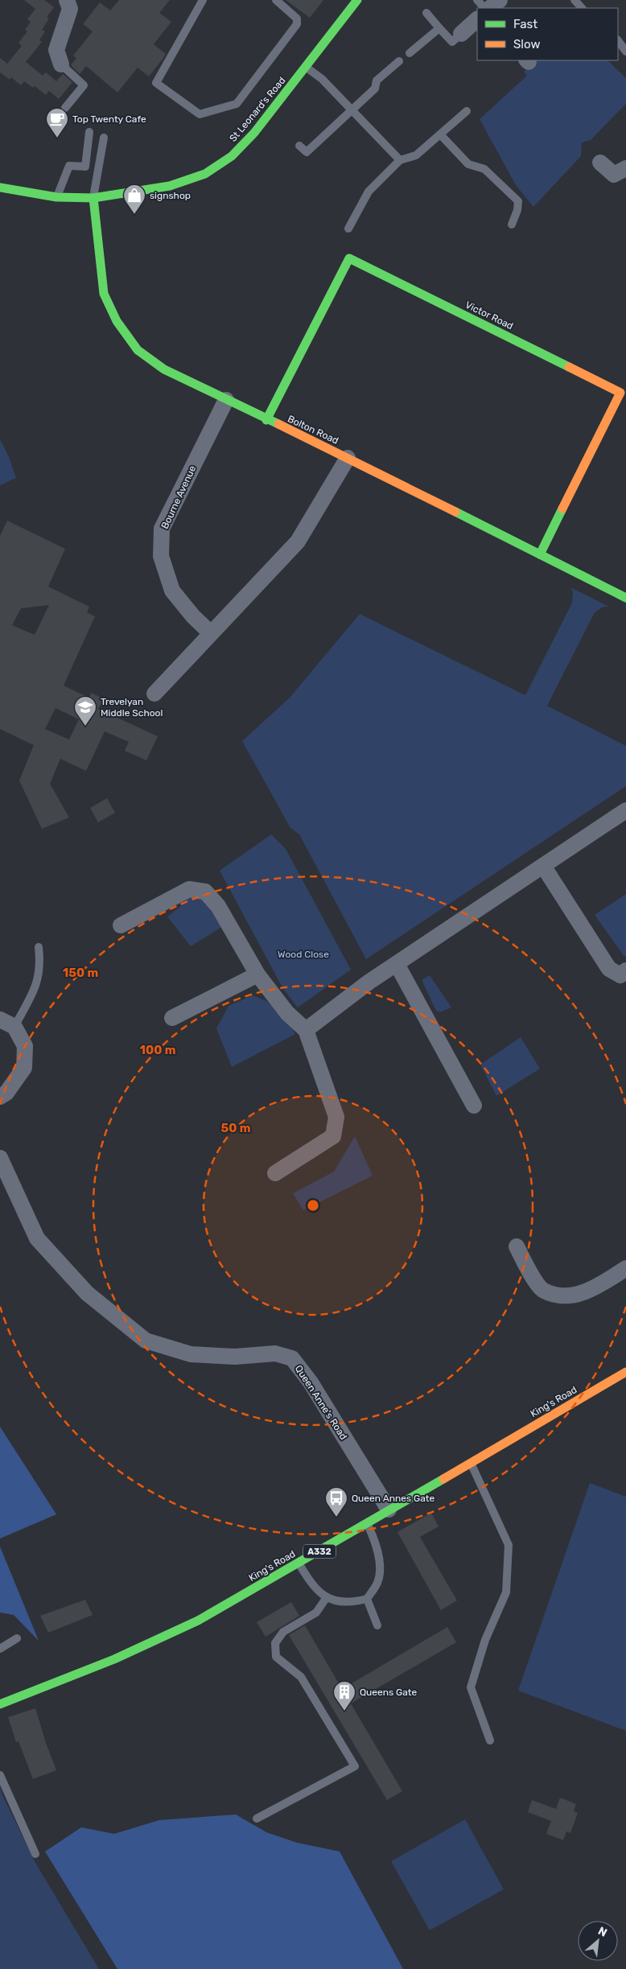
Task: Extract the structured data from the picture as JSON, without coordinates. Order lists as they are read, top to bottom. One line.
{"streets":{"street":["St Leonard's Road","Victor Road","Bolton Road","Bourne Avenue","King's Road","Queen Anne's Road","A332"]},"crossings":[["St Leonard's Road","Bolton Road"],["Victor Road","Bolton Road"],["Bolton Road","Bourne Avenue"],["King's Road","Queen Anne's Road"]],"parks":["Wood Close"],"places":{"cafe":["Top Twenty Cafe"],"shop":["signshop"],"school or university":["Trevelyan Middle School"],"bus stop":["Queen Annes Gate"],"building":["Queens Gate"]},"legend":["Fast","Slow"],"north":"top right","rings":["150 m","100 m","50 m"]}
